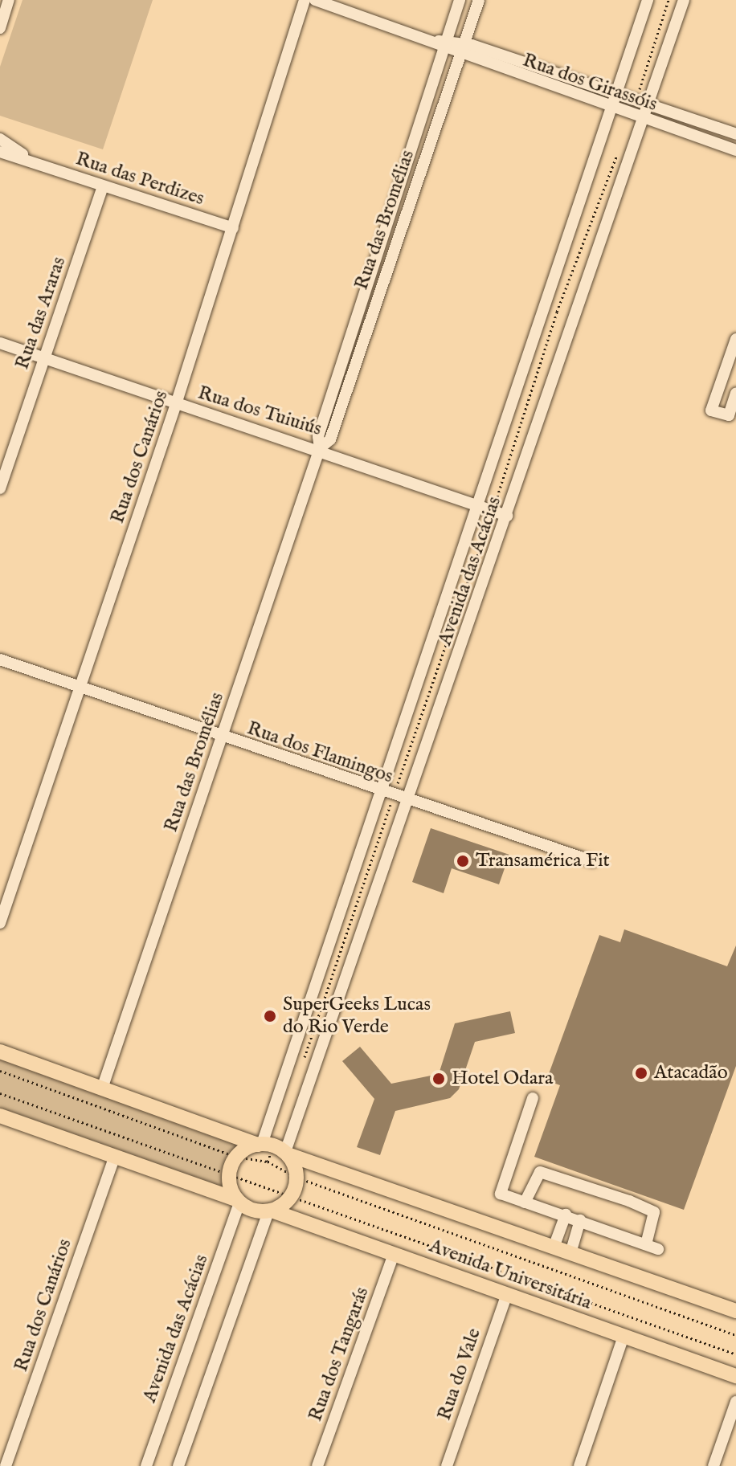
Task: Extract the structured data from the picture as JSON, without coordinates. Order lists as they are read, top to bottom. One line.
{"streets":{"main road":["Avenida Universitária"],"street":["Rua dos Girassóis","Rua das Perdizes","Rua das Bromélias","Rua das Araras","Rua dos Tuiuiús","Rua dos Canários","Avenida das Acácias","Rua dos Flamingos","Rua dos Tangarás","Rua do Vale"]},"crossings":[["Rua dos Girassóis","Rua das Bromélias"],["Rua dos Girassóis","Avenida das Acácias"],["Rua das Perdizes","Rua das Araras"],["Rua das Perdizes","Rua dos Canários"],["Rua das Bromélias","Rua dos Tuiuiús"],["Rua das Bromélias","Rua dos Flamingos"],["Rua das Bromélias","Avenida Universitária"],["Rua das Araras","Rua dos Tuiuiús"],["Rua dos Tuiuiús","Rua dos Canários"],["Rua dos Tuiuiús","Avenida das Acácias"],["Rua dos Canários","Rua dos Flamingos"],["Avenida das Acácias","Rua dos Flamingos"],["Avenida das Acácias","Avenida Universitária"],["Avenida Universitária","Rua dos Tangarás"],["Avenida Universitária","Rua do Vale"]],"places":["Transamérica Fit","SuperGeeks Lucas do Rio Verde","Atacadão","Hotel Odara"]}
